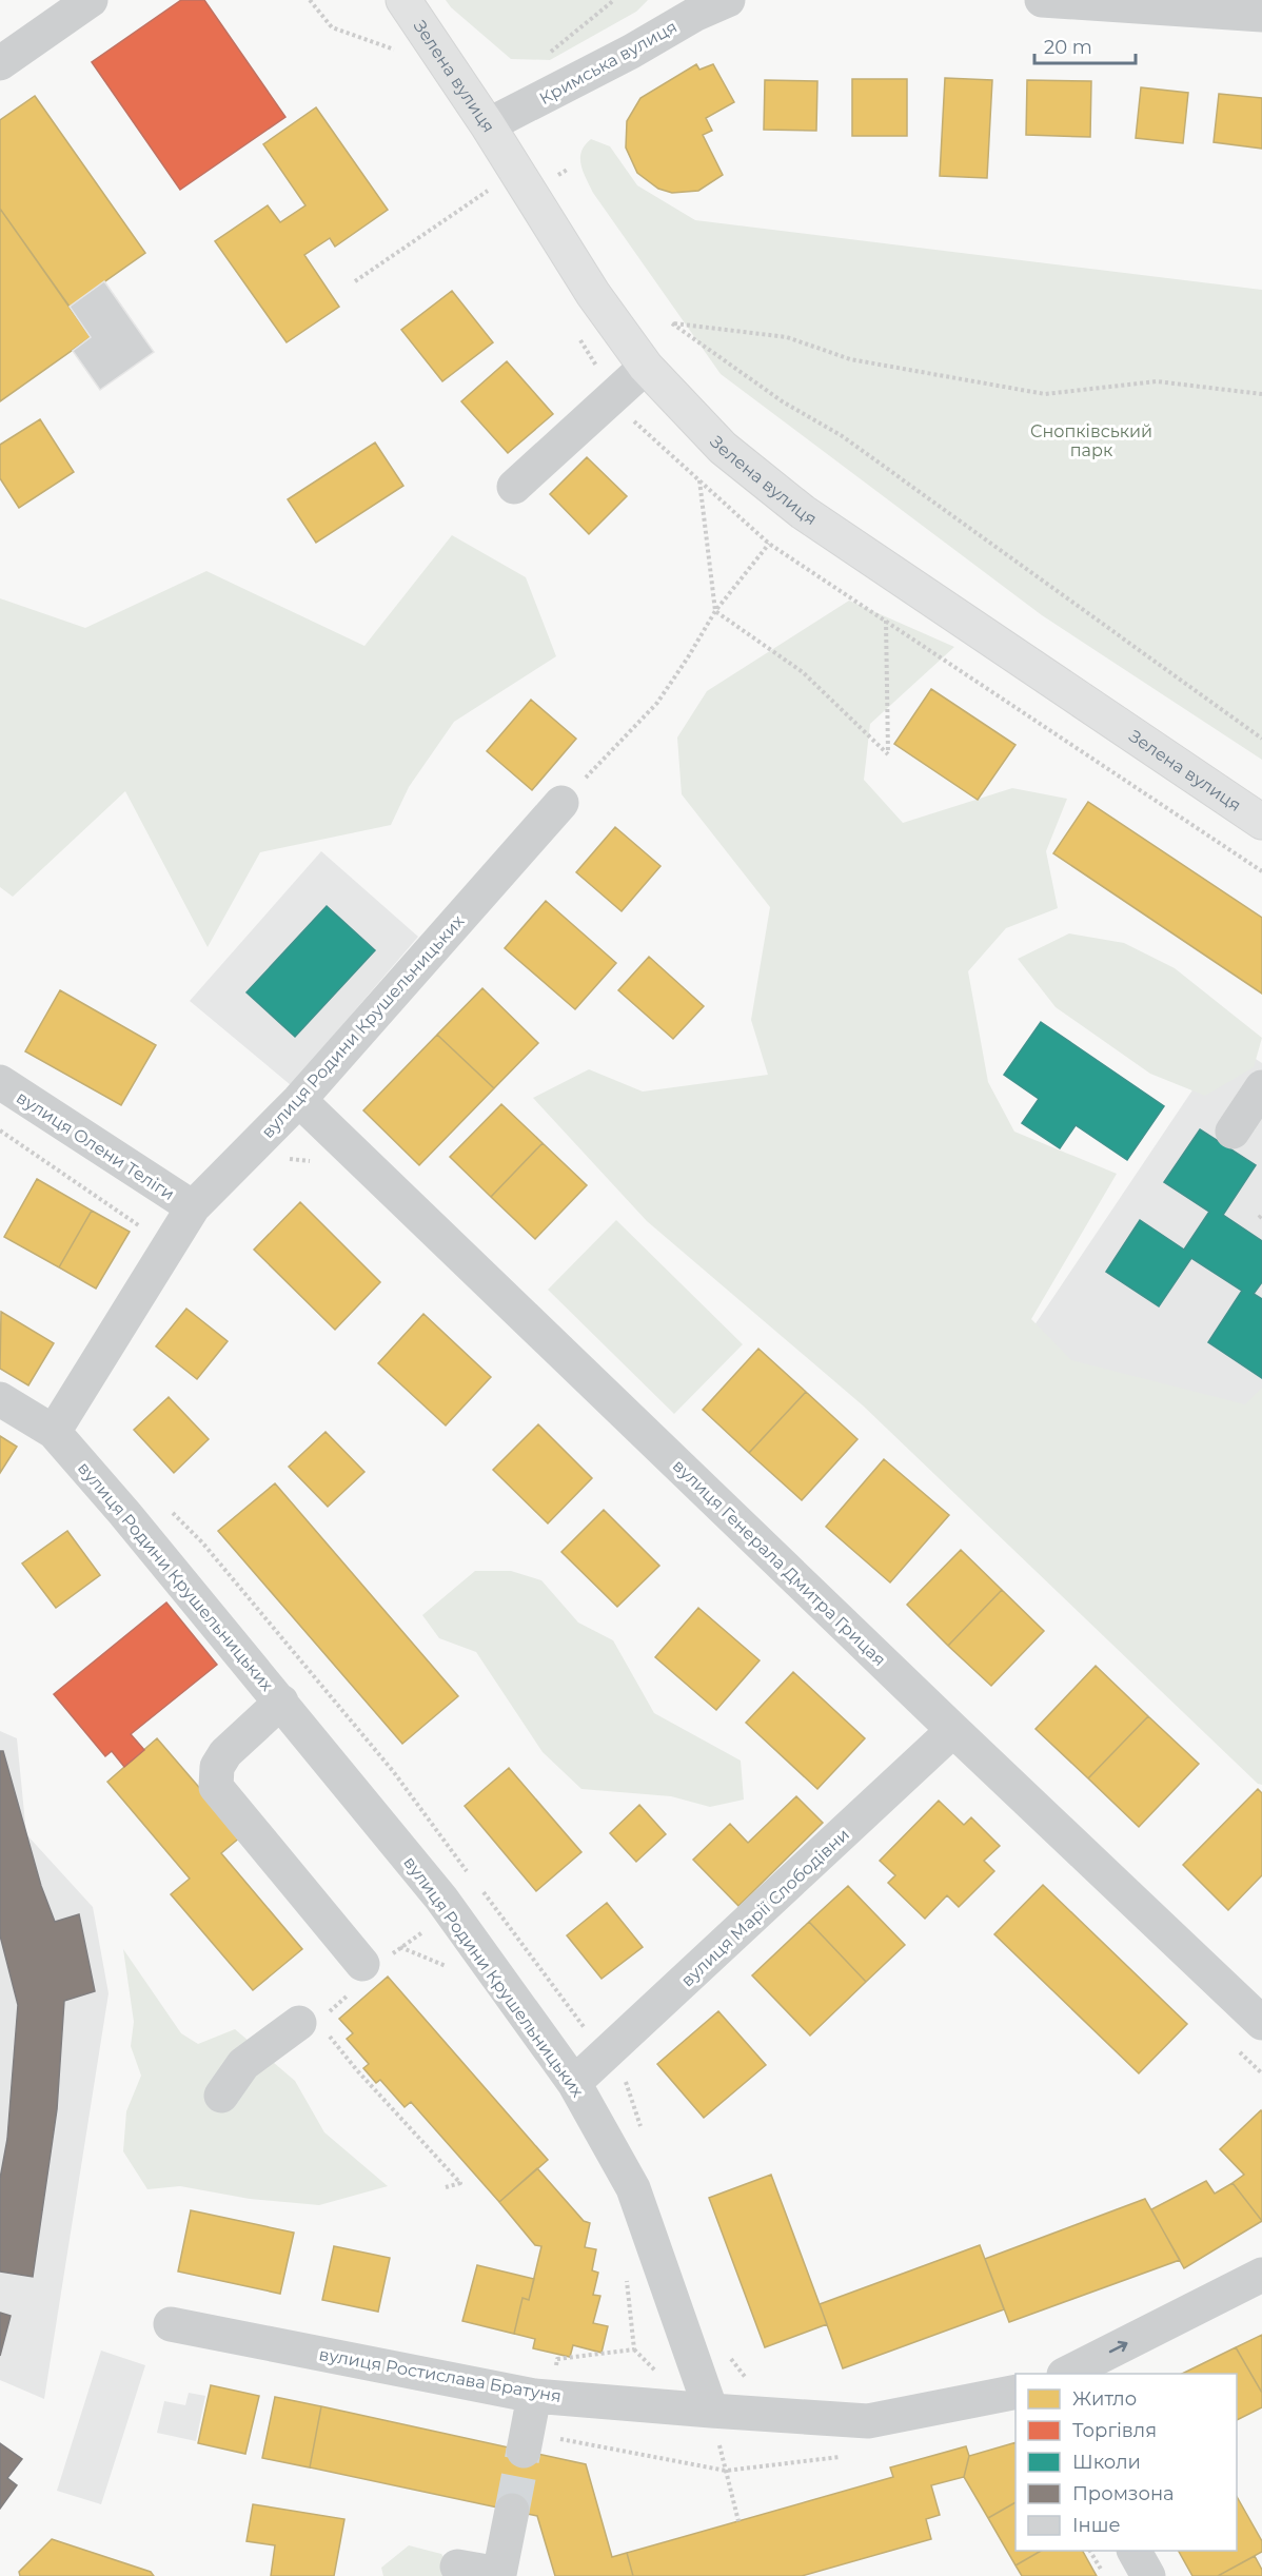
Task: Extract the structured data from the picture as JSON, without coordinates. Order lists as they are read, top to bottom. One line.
{"streets":{"main road":["Зелена вулиця"],"street":["Кримська вулиця","вулиця Родини Крушельницьких","вулиця Олени Теліги","вулиця Генерала Дмитра Грицая","вулиця Марії Слободівни","вулиця Ростислава Братуня"]},"crossings":[["Кримська вулиця","Зелена вулиця"],["вулиця Родини Крушельницьких","вулиця Олени Теліги"],["вулиця Родини Крушельницьких","вулиця Генерала Дмитра Грицая"],["вулиця Родини Крушельницьких","вулиця Марії Слободівни"],["вулиця Родини Крушельницьких","вулиця Ростислава Братуня"],["вулиця Генерала Дмитра Грицая","вулиця Марії Слободівни"]],"parks":["Снопківський парк"],"legend":["Житло","Торгівля","Школи","Промзона","Інше"],"scale_bar":"20 m"}
